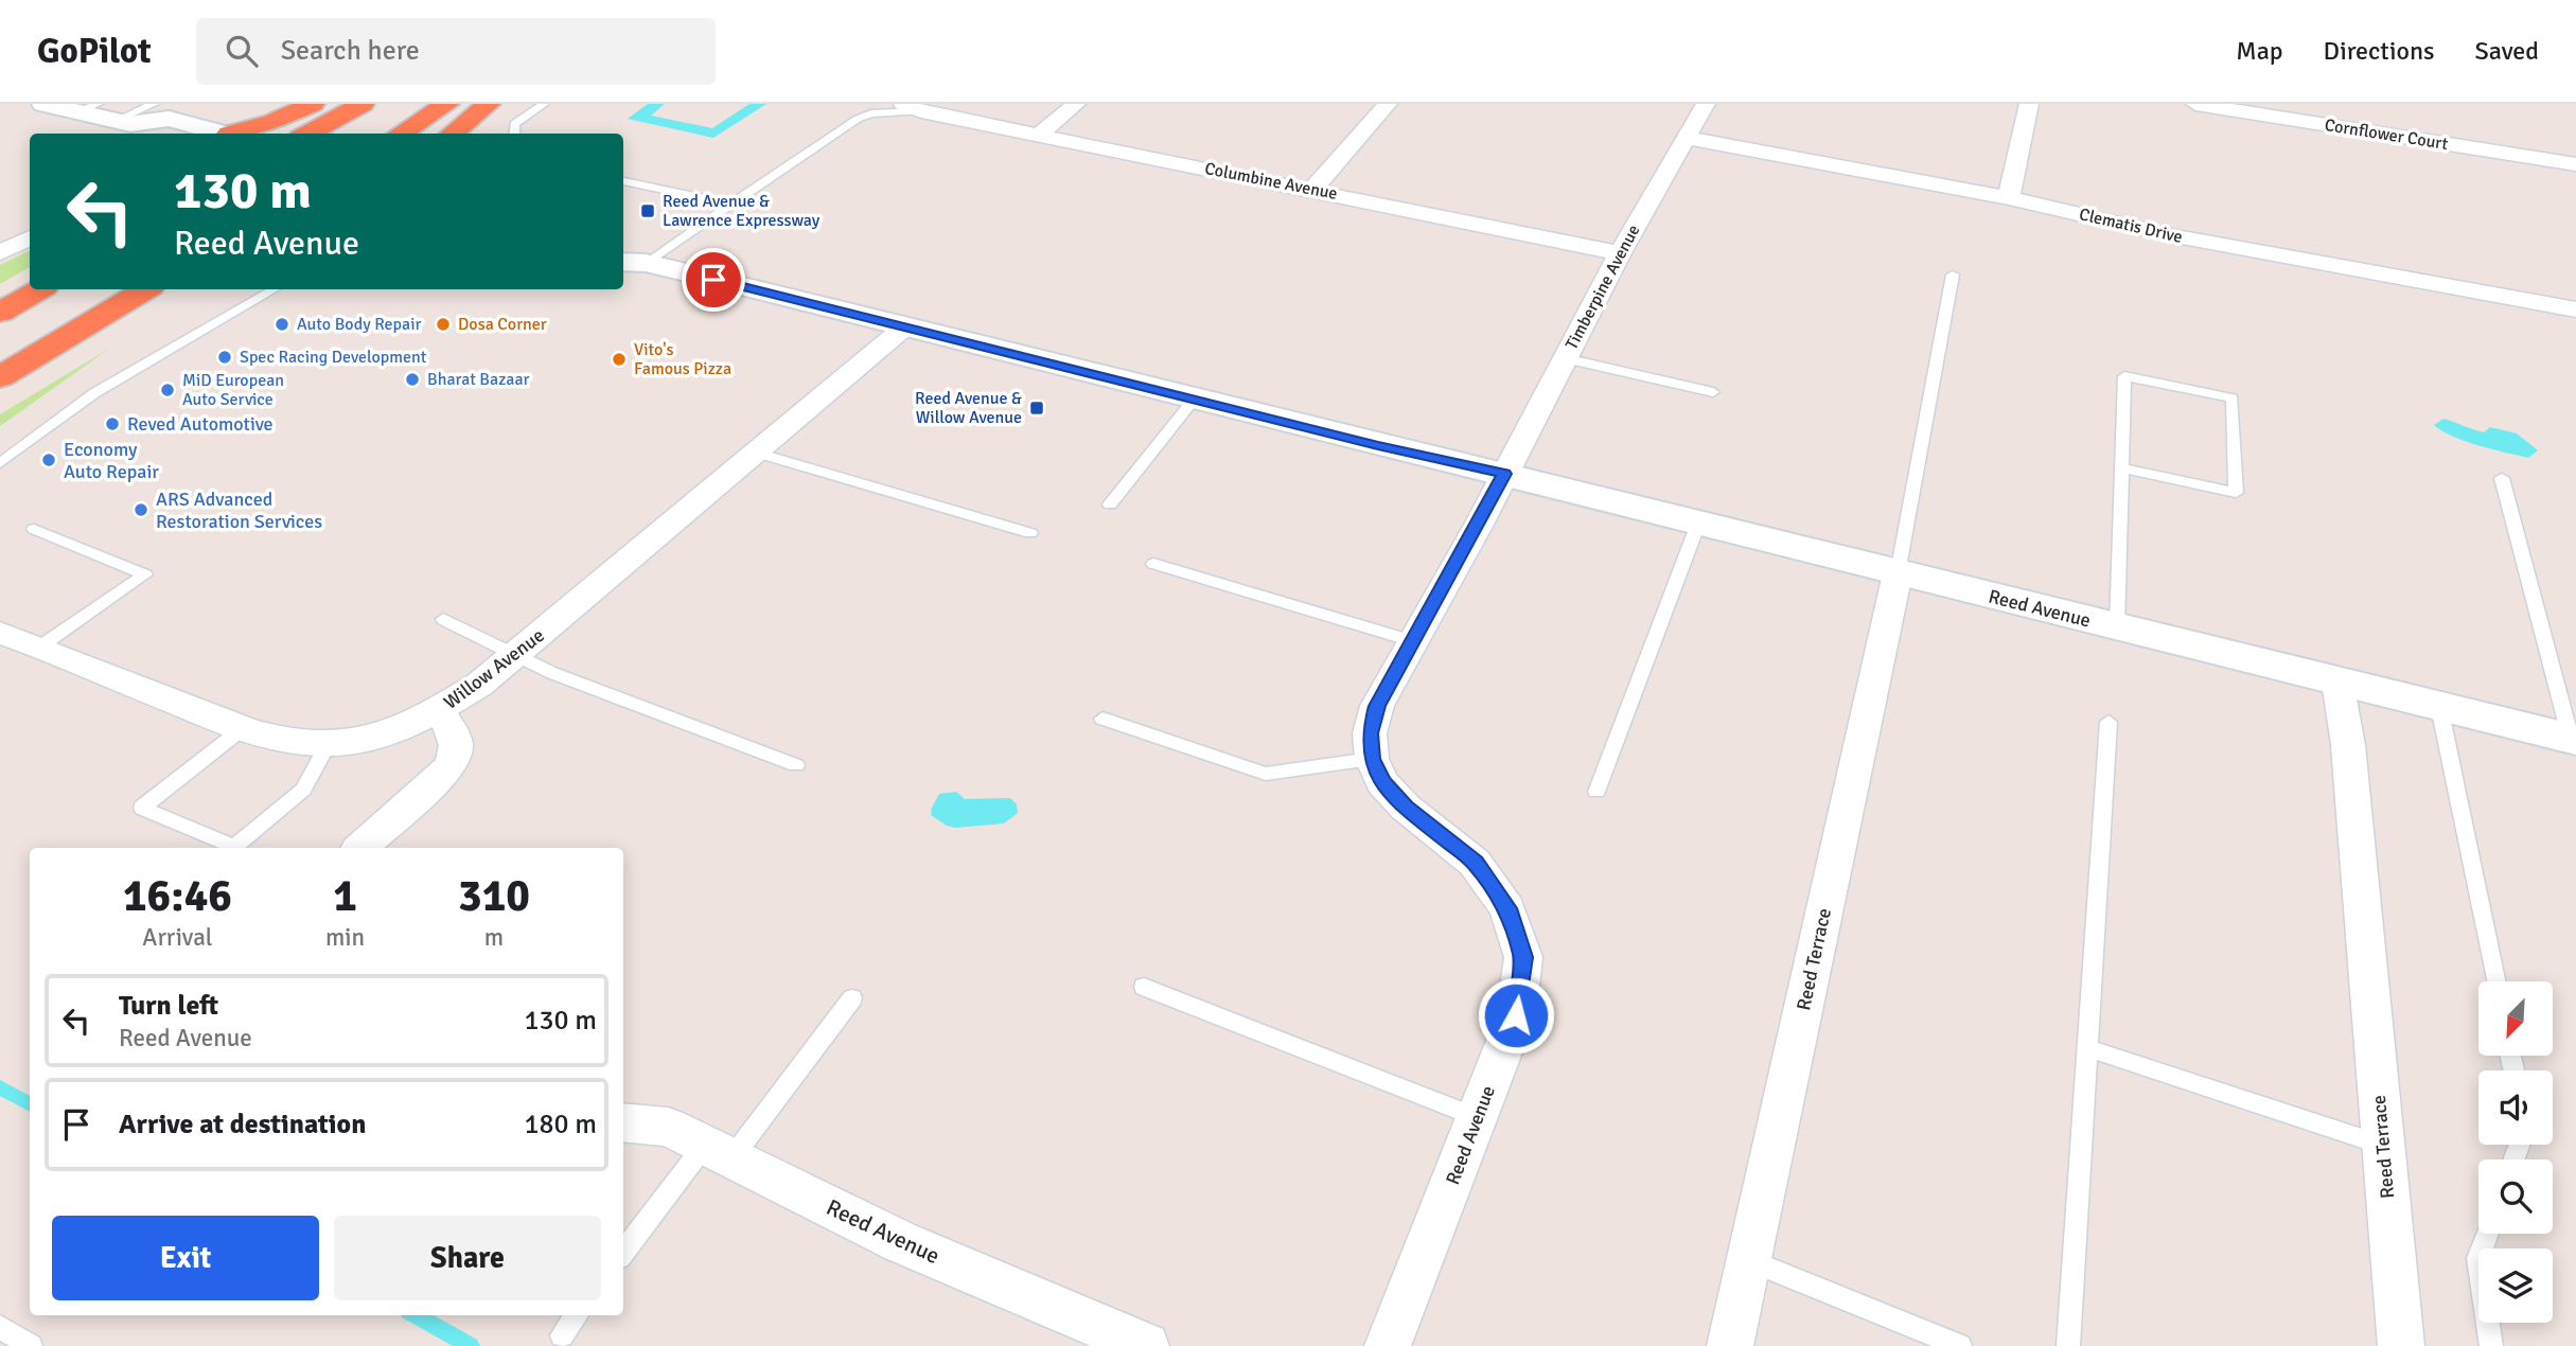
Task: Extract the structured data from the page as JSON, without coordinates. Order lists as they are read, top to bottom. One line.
{"streets":{"main road":["Reed Avenue"],"street":["Cornflower Court","Columbine Avenue","Clematis Drive","Timberpine Avenue","Willow Avenue","Reed Terrace"]},"crossings":[["Columbine Avenue","Timberpine Avenue"],["Clematis Drive","Timberpine Avenue"],["Timberpine Avenue","Reed Avenue"],["Reed Avenue","Willow Avenue"],["Reed Avenue","Reed Terrace"]],"places":{"transit":["Reed Avenue & Lawrence Expressway","Reed Avenue & Willow Avenue"],"other":["Auto Body Repair","Dosa Corner","Spec Racing Development","Vito's Famous Pizza","Bharat Bazaar","MiD European Auto Service","Reved Automotive","Economy Auto Repair","ARS Advanced Restoration Services"]},"north":"bottom left","page":{"header":"GoPilot","search":"Search here","nav":["Map","Directions","Saved"],"turn":["130 m","Reed Avenue"],"eta":["16:46","Arrival","1","min","310","m"],"list":[{"name":"Turn left","note":"Reed Avenue","value":"130 m"},{"name":"Arrive at destination","value":"180 m"}],"buttons":["Exit","Share"]}}
